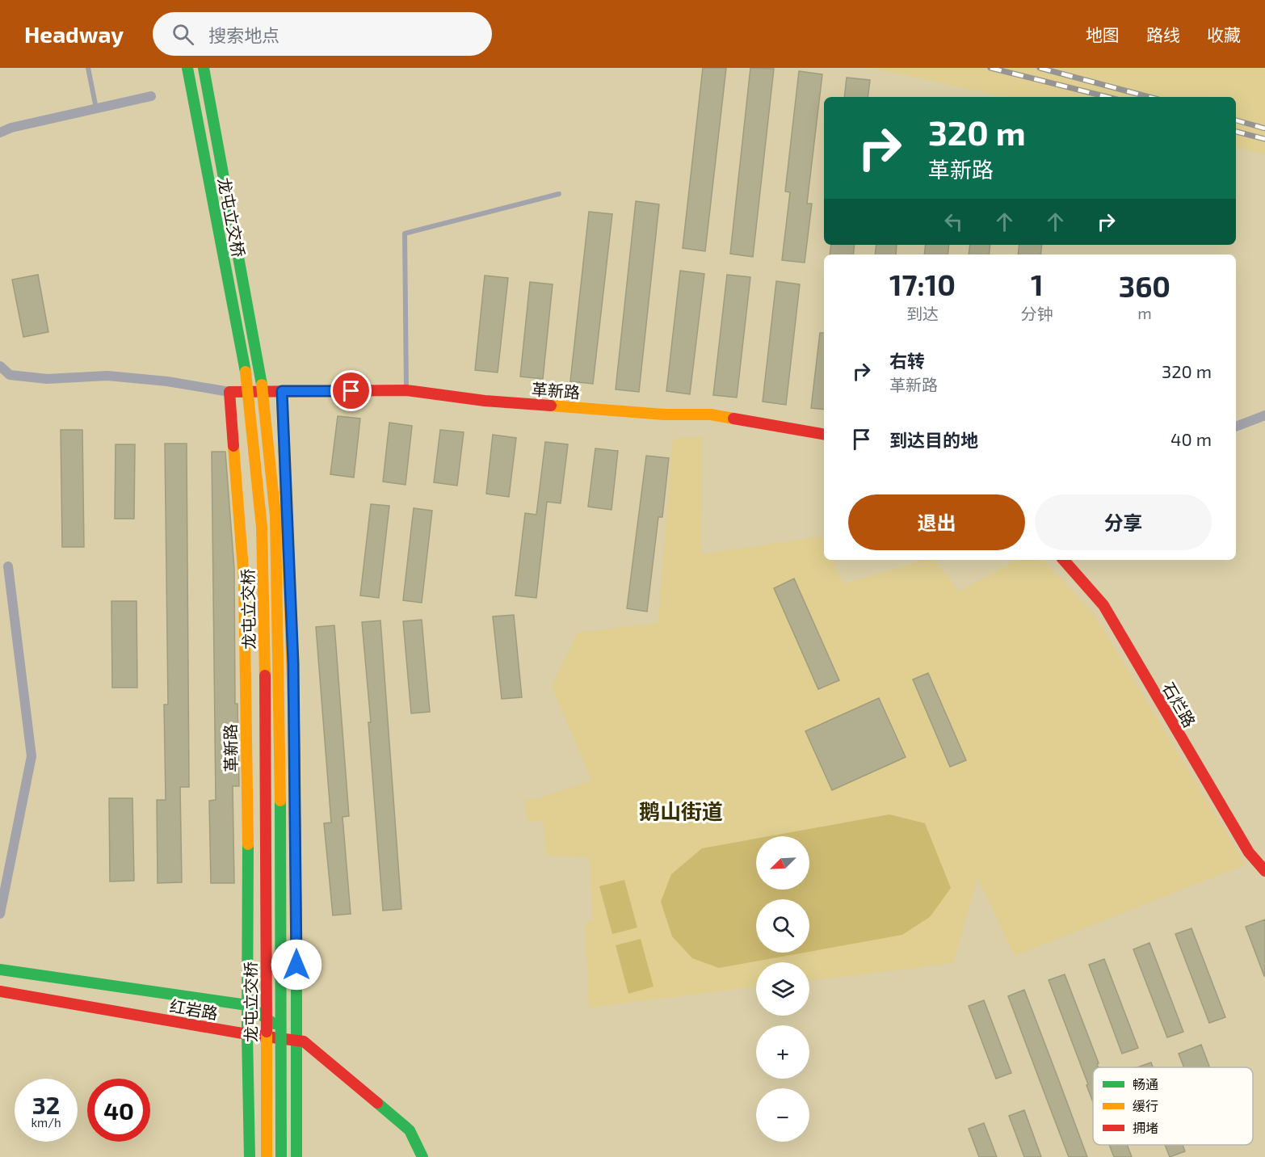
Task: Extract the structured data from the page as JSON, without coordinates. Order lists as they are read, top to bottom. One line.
{"streets":{"main road":["龙屯立交桥","革新路","石烂路","红岩路"]},"crossings":[["革新路","红岩路"]],"districts":["鹅山街道"],"legend":["畅通","缓行","拥堵"],"north":"bottom left","page":{"header":"Headway","search":"搜索地点","nav":["地图","路线","收藏"],"turn":["320 m","革新路"],"eta":["17:10","到达","1","分钟","360","m"],"list":[{"name":"右转","note":"革新路","value":"320 m"},{"name":"到达目的地","value":"40 m"}],"buttons":["退出","分享"],"map_buttons":["+","−"],"speed":"32 km/h","limit":"40"}}
